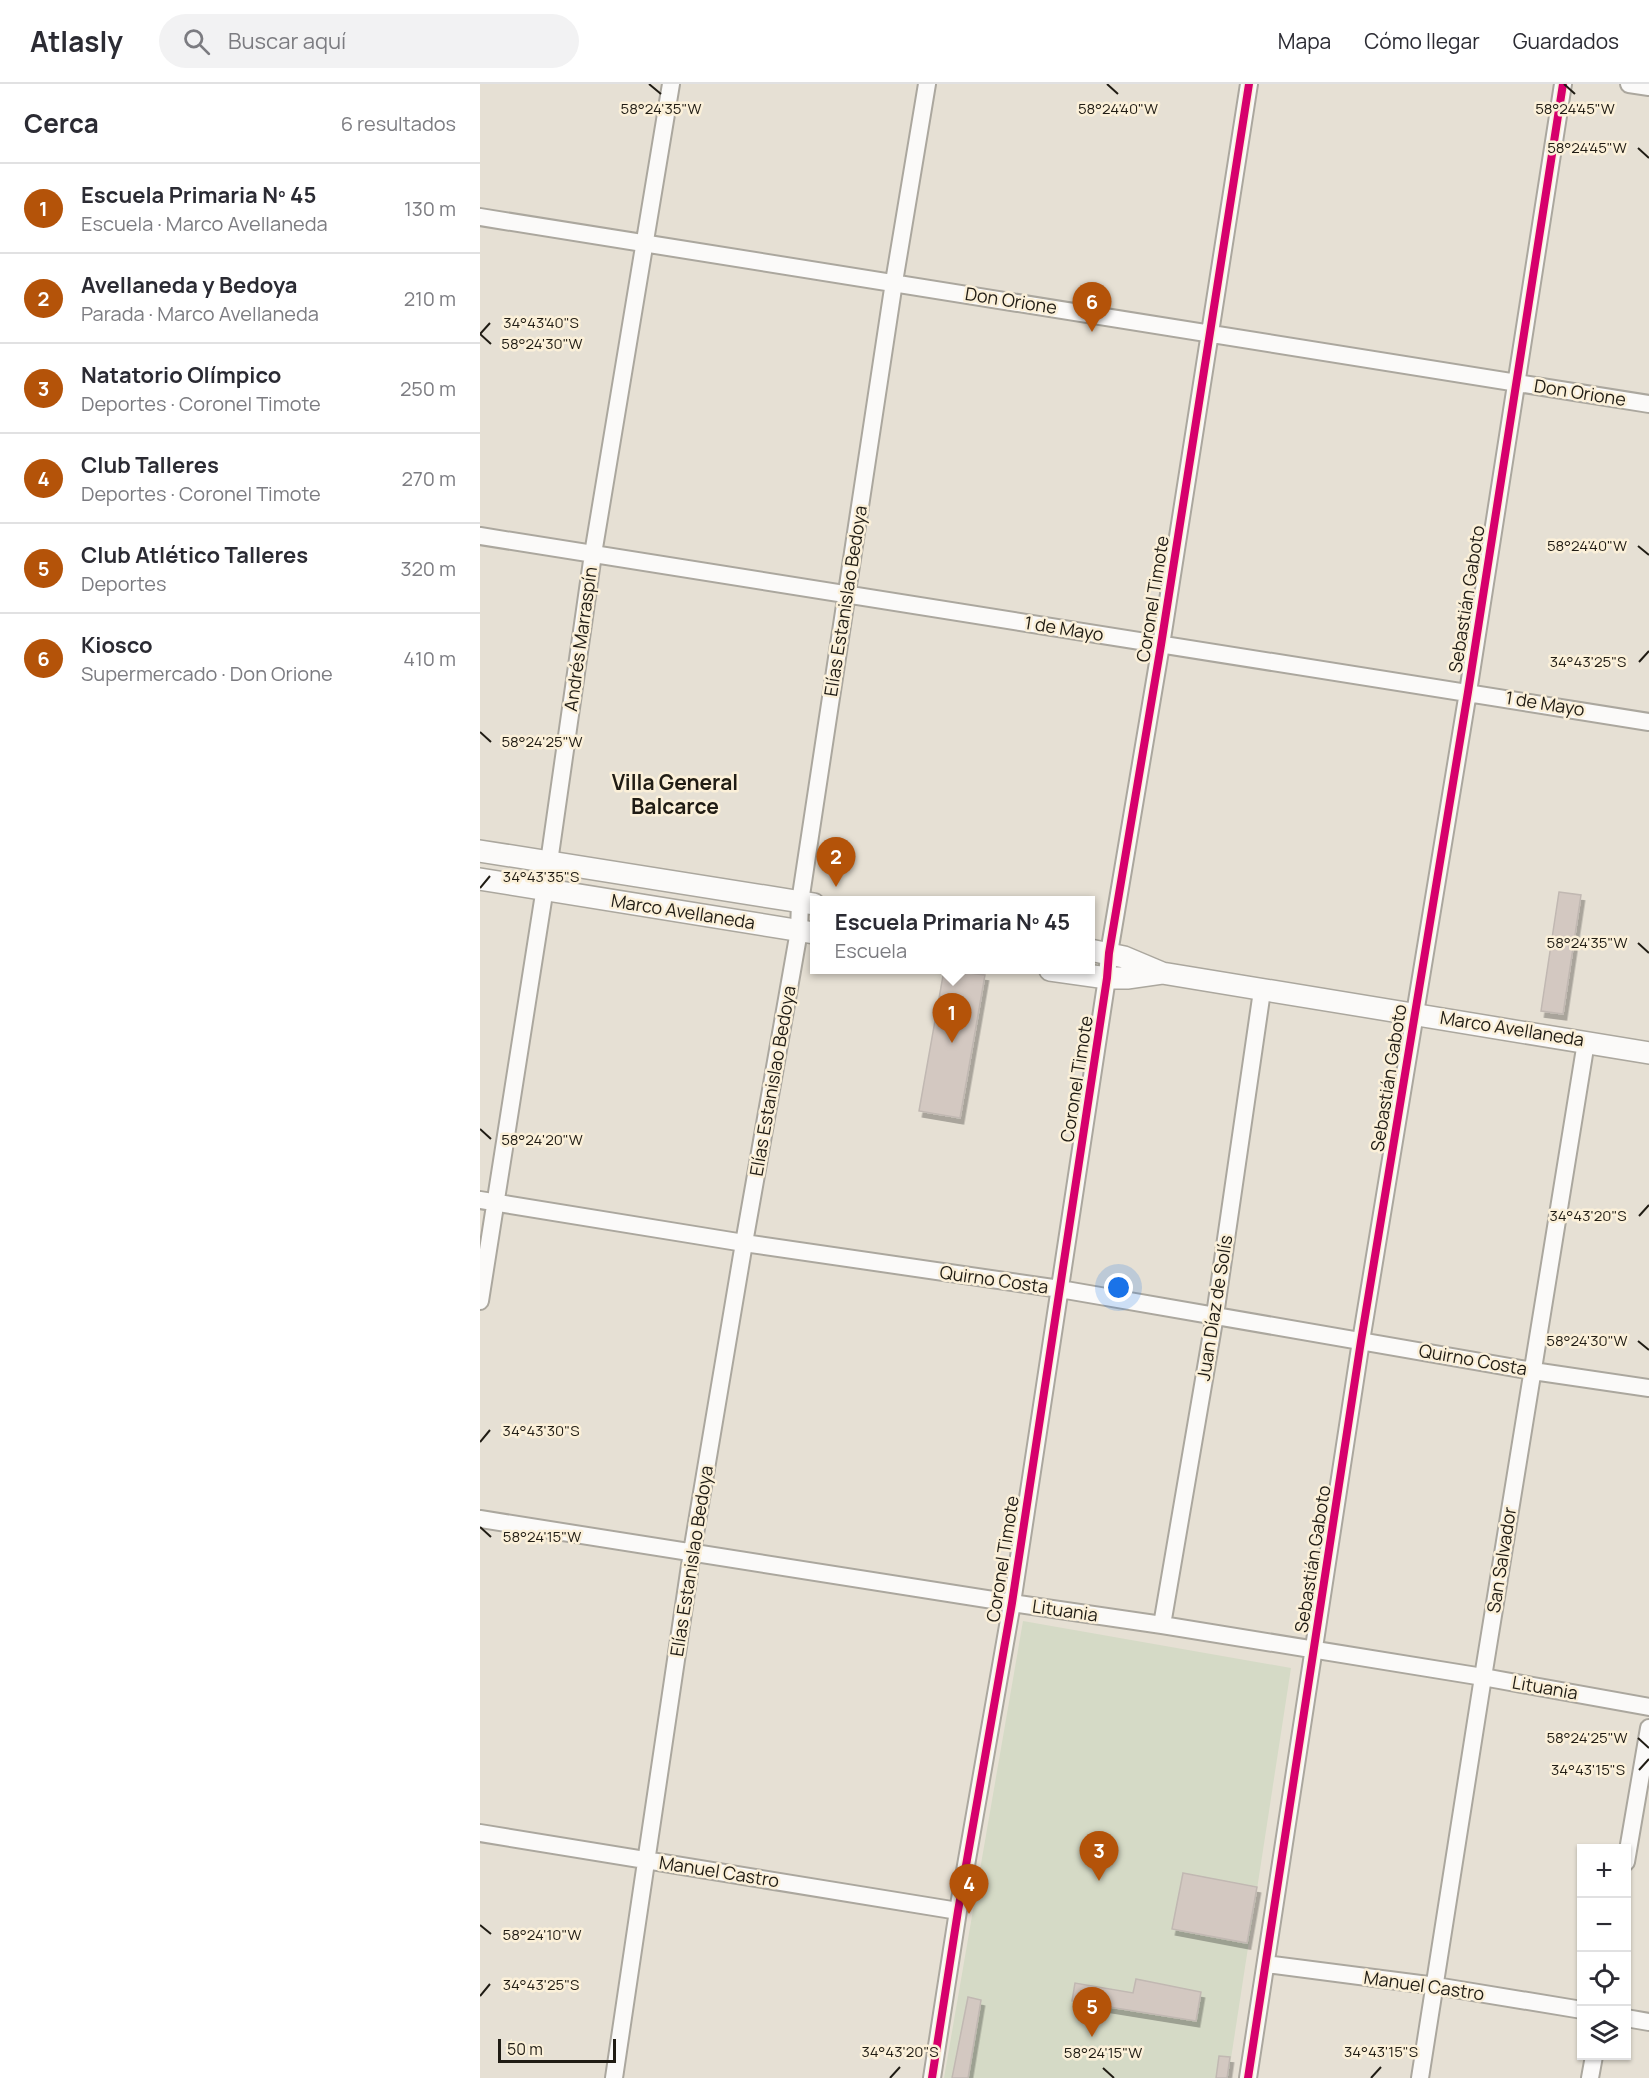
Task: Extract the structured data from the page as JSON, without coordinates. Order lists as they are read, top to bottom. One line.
{"streets":{"street":["Don Orione","Coronel Timote","Sebastián Gaboto","Elías Estanislao Bedoya","1 de Mayo","Andrés Marraspín","Marco Avellaneda","Quirno Costa","Juan Díaz de Solís","San Salvador","Lituania","Manuel Castro"]},"crossings":[["Don Orione","Coronel Timote"],["Don Orione","Sebastián Gaboto"],["Don Orione","Elías Estanislao Bedoya"],["Don Orione","Andrés Marraspín"],["Coronel Timote","1 de Mayo"],["Coronel Timote","Marco Avellaneda"],["Coronel Timote","Quirno Costa"],["Coronel Timote","Lituania"],["Coronel Timote","Manuel Castro"],["Sebastián Gaboto","1 de Mayo"],["Sebastián Gaboto","Marco Avellaneda"],["Sebastián Gaboto","Quirno Costa"],["Sebastián Gaboto","Lituania"],["Sebastián Gaboto","Manuel Castro"],["Elías Estanislao Bedoya","1 de Mayo"],["Elías Estanislao Bedoya","Marco Avellaneda"],["Elías Estanislao Bedoya","Quirno Costa"],["Elías Estanislao Bedoya","Lituania"],["Elías Estanislao Bedoya","Manuel Castro"],["1 de Mayo","Andrés Marraspín"],["Andrés Marraspín","Marco Avellaneda"],["Andrés Marraspín","Quirno Costa"],["Marco Avellaneda","Juan Díaz de Solís"],["Marco Avellaneda","San Salvador"],["Quirno Costa","Juan Díaz de Solís"],["Quirno Costa","San Salvador"],["Juan Díaz de Solís","Lituania"],["San Salvador","Lituania"],["San Salvador","Manuel Castro"]],"districts":["Villa General Balcarce"],"scale_bar":"50 m","page":{"header":"Atlasly","search":"Buscar aquí","nav":["Mapa","Cómo llegar","Guardados"],"heading":["Cerca","6 resultados"],"list":[{"mark":"1","name":"Escuela Primaria Nº 45","note":"Escuela · Marco Avellaneda","value":"130 m"},{"mark":"2","name":"Avellaneda y Bedoya","note":"Parada · Marco Avellaneda","value":"210 m"},{"mark":"3","name":"Natatorio Olímpico","note":"Deportes · Coronel Timote","value":"250 m"},{"mark":"4","name":"Club Talleres","note":"Deportes · Coronel Timote","value":"270 m"},{"mark":"5","name":"Club Atlético Talleres","note":"Deportes","value":"320 m"},{"mark":"6","name":"Kiosco","note":"Supermercado · Don Orione","value":"410 m"}],"pins":["6","2","1","3","4","5"],"popup":["Escuela Primaria Nº 45","Escuela"],"map_buttons":["+","−"],"scale":"50 m"},"coordinates":["58°24'45\"W","58°24'35\"W","58°24'40\"W","34°43'40\"S","58°24'30\"W","34°43'25\"S","58°24'25\"W","34°43'35\"S","58°24'20\"W","34°43'20\"S","34°43'30\"S","58°24'15\"W","34°43'15\"S","58°24'10\"W"]}
